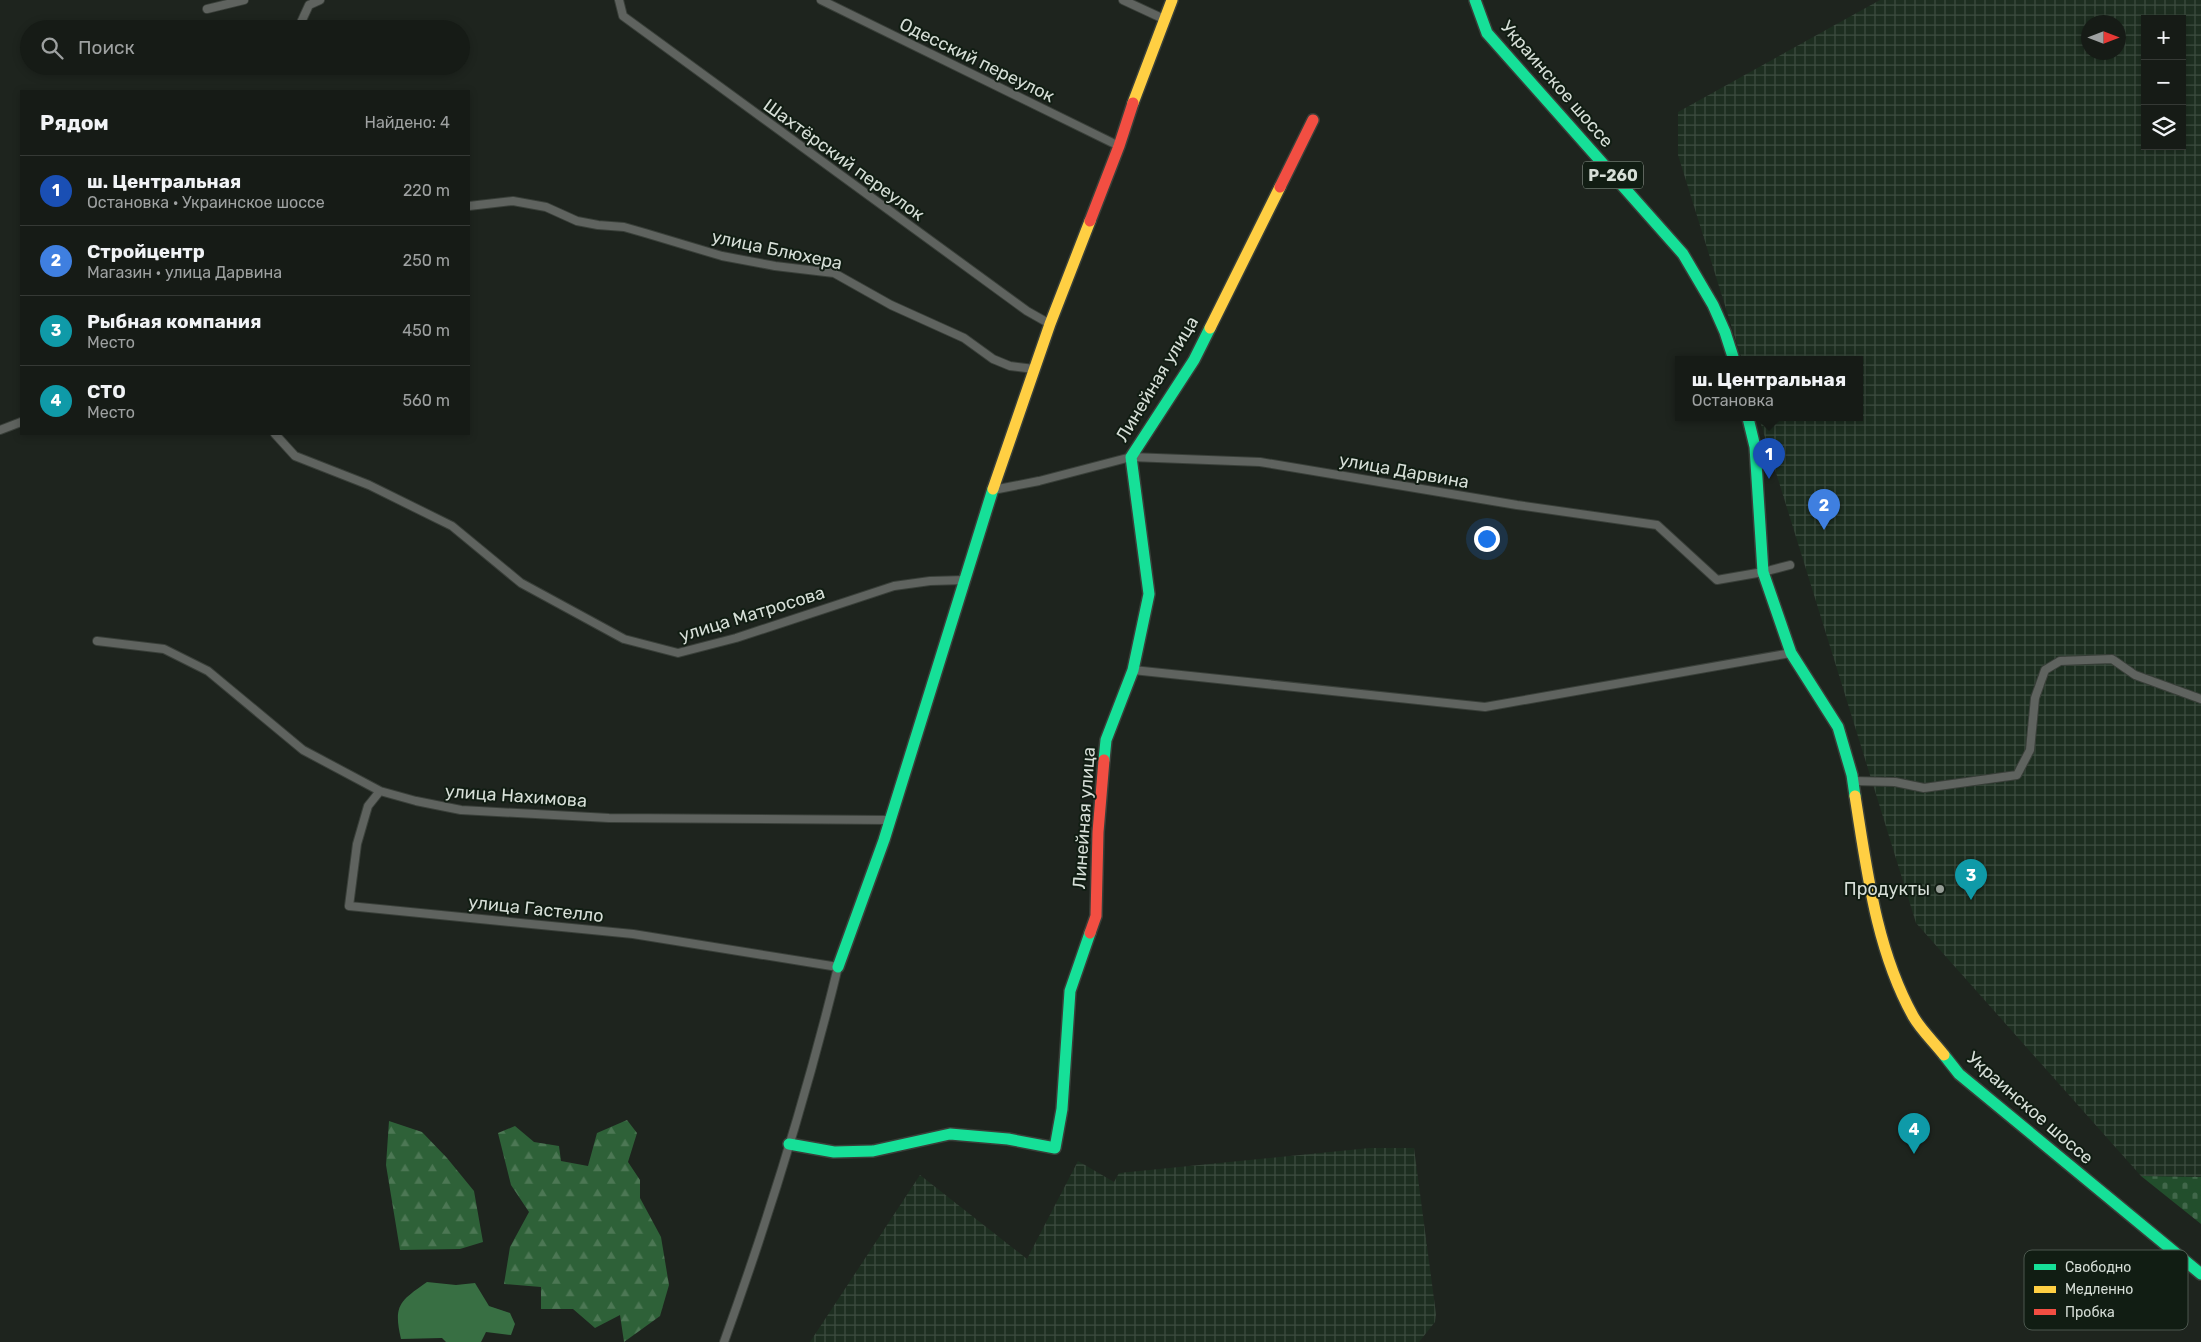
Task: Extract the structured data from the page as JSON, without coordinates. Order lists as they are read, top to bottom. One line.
{"streets":{"main road":["Украинское шоссе","Р-260","Линейная улица"],"street":["Одесский переулок","Шахтёрский переулок","улица Блюхера","улица Дарвина","улица Матросова","улица Нахимова","улица Гастелло"]},"crossings":[["Украинское шоссе","улица Дарвина"],["Линейная улица","улица Дарвина"],["улица Нахимова","улица Гастелло"]],"places":["Продукты"],"legend":["Свободно","Медленно","Пробка"],"north":"right","page":{"map_buttons":["+","−"],"search":"Поиск","heading":["Рядом","Найдено: 4"],"list":[{"mark":"1","name":"ш. Центральная","note":"Остановка · Украинское шоссе","value":"220 m"},{"mark":"2","name":"Стройцентр","note":"Магазин · улица Дарвина","value":"250 m"},{"mark":"3","name":"Рыбная компания","note":"Место","value":"450 m"},{"mark":"4","name":"СТО","note":"Место","value":"560 m"}],"popup":["ш. Центральная","Остановка"],"pins":["1","2","3","4"]}}
